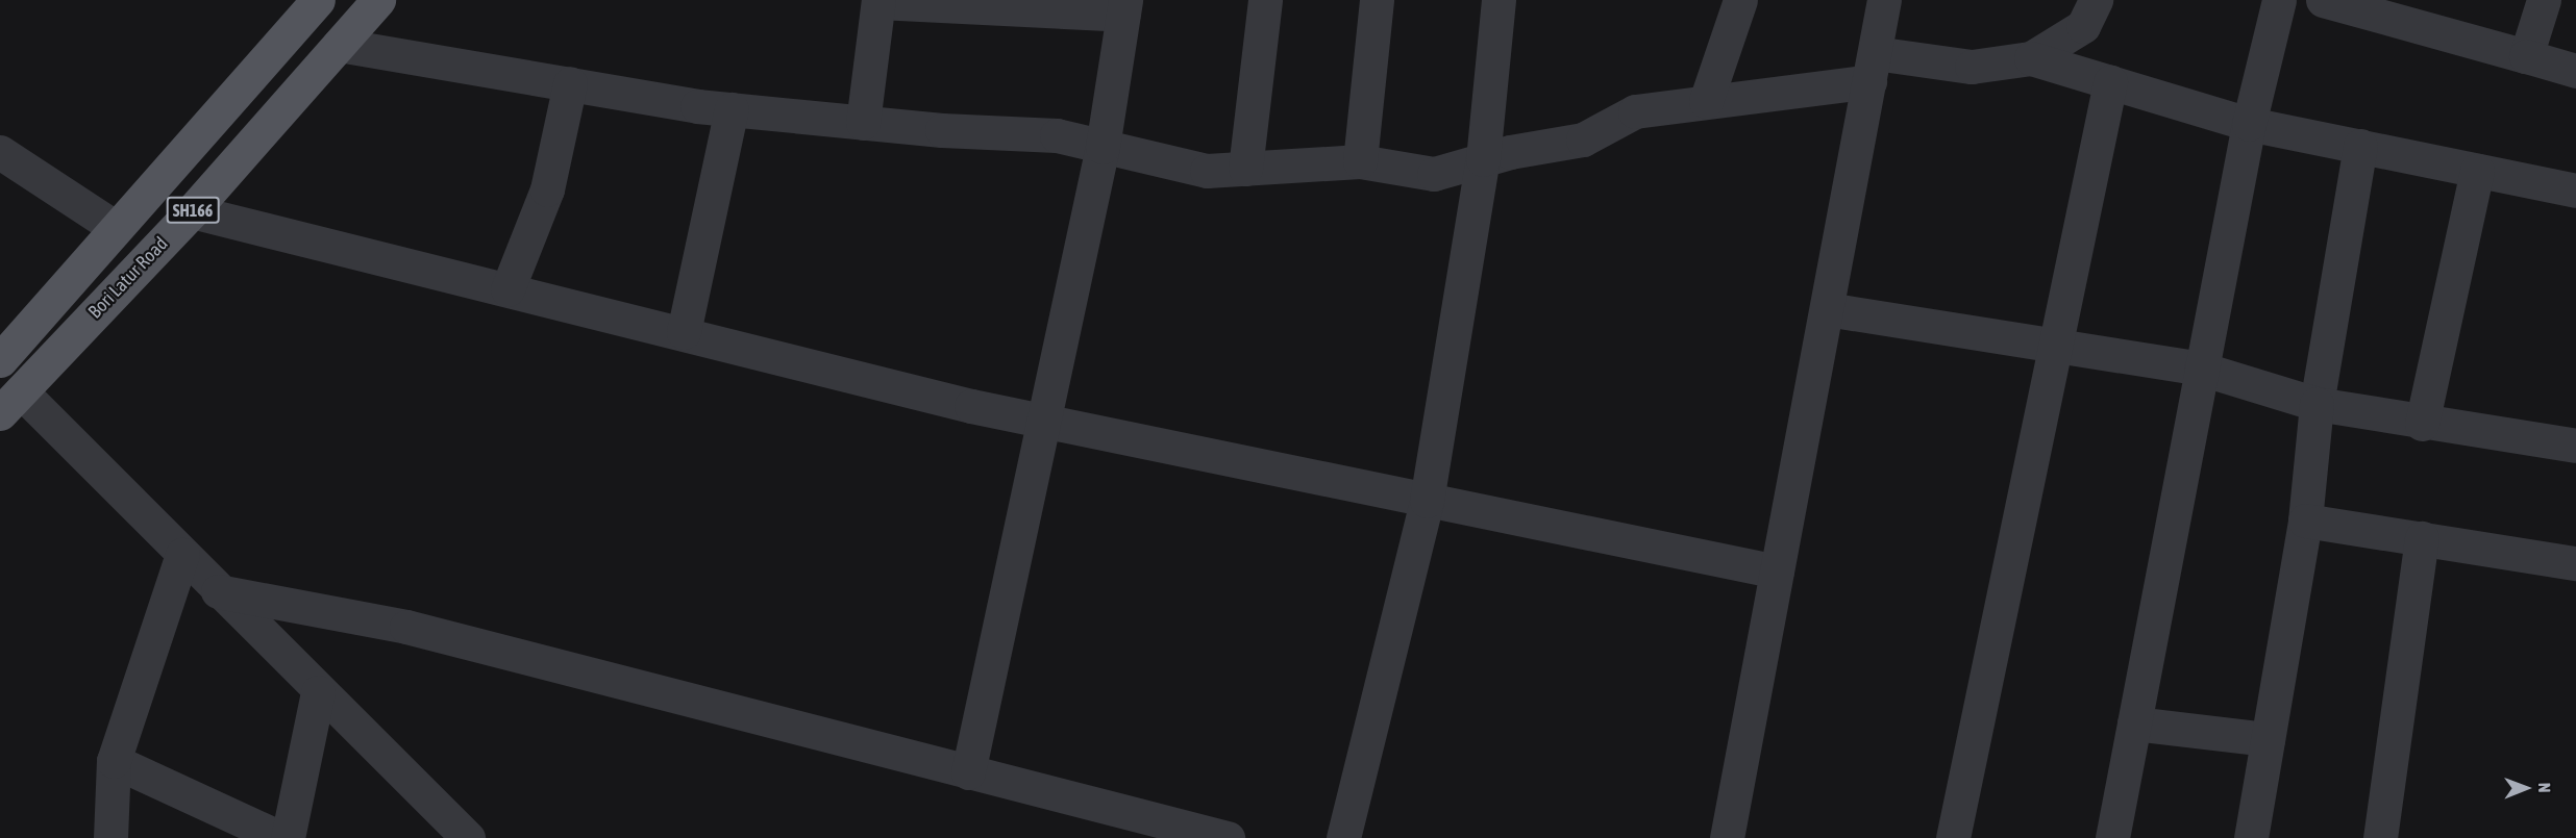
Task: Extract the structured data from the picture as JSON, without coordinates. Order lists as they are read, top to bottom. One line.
{"streets":{"main road":["SH166","Bori Latur Road"]},"north":"right"}
